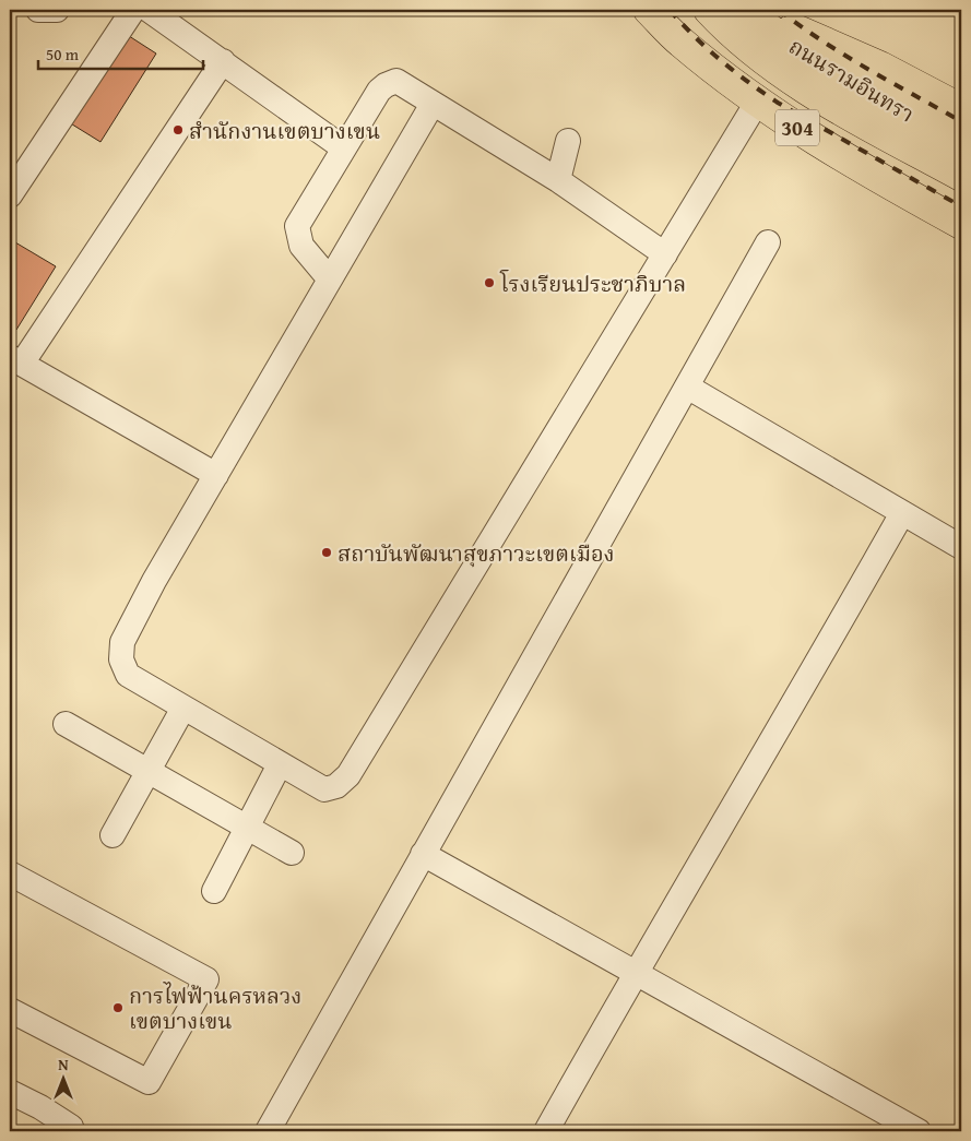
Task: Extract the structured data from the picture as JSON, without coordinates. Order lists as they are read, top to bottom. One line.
{"streets":{"main road":["ถนนรามอินทรา","304"]},"places":["สำนักงานเขตบางเขน","โรงเรียนประชาภิบาล","สถาบันพัฒนาสุขภาวะเขตเมือง","การไฟฟ้านครหลวง เขตบางเขน"],"scale_bar":"50 m","north":"top"}
